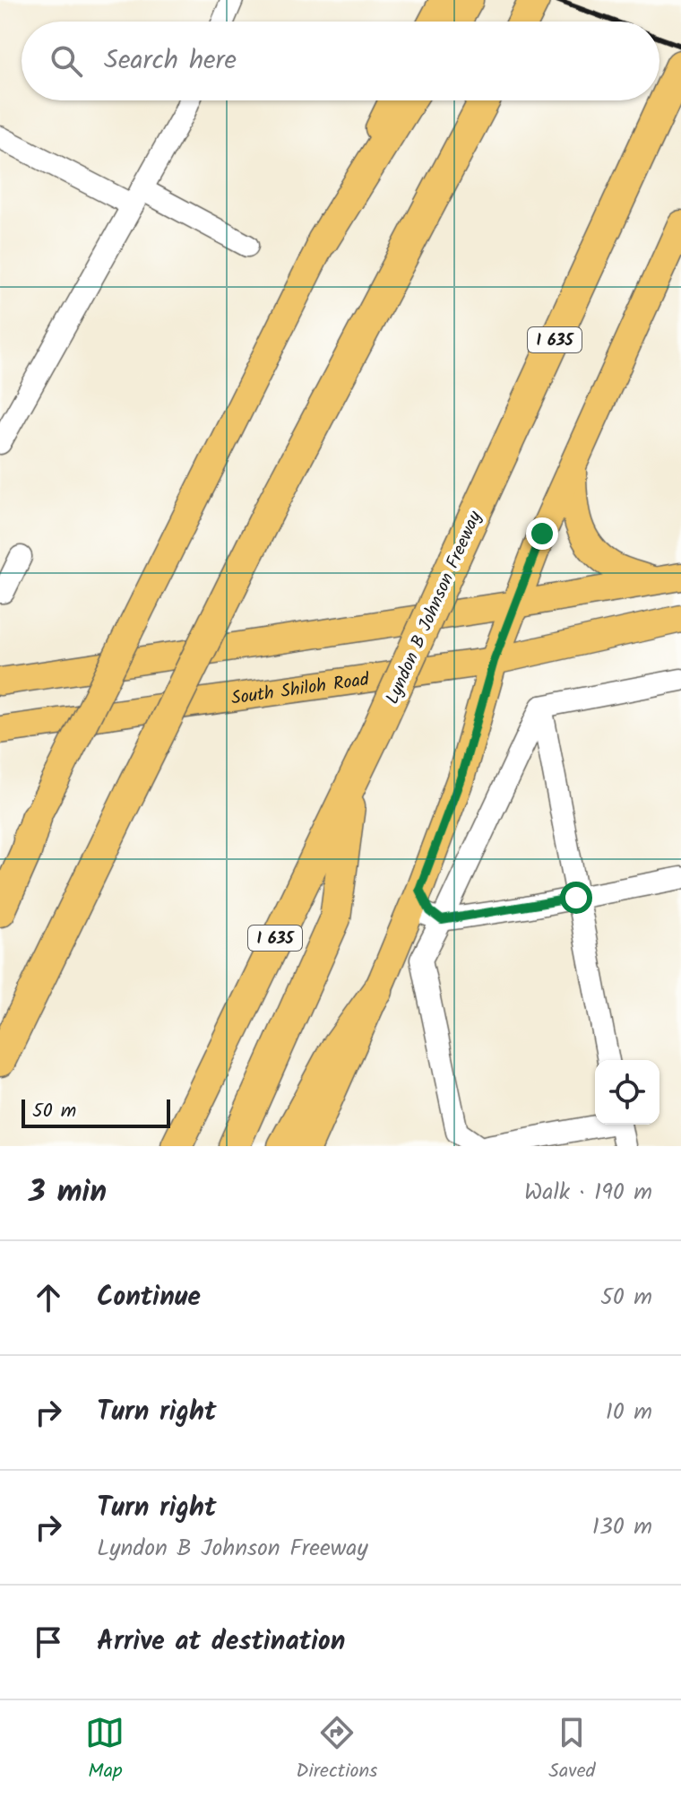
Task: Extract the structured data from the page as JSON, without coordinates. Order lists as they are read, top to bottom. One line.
{"streets":{"highway":["I 635","Lyndon B Johnson Freeway"],"main road":["South Shiloh Road"]},"scale_bar":"50 m","page":{"search":"Search here","scale":"50 m","heading":["3 min","Walk · 190 m"],"list":[["Continue","50 m"],["Turn right","10 m"],["Turn right","Lyndon B Johnson Freeway","130 m"],"Arrive at destination"],"nav":["Map","Directions","Saved"]}}
